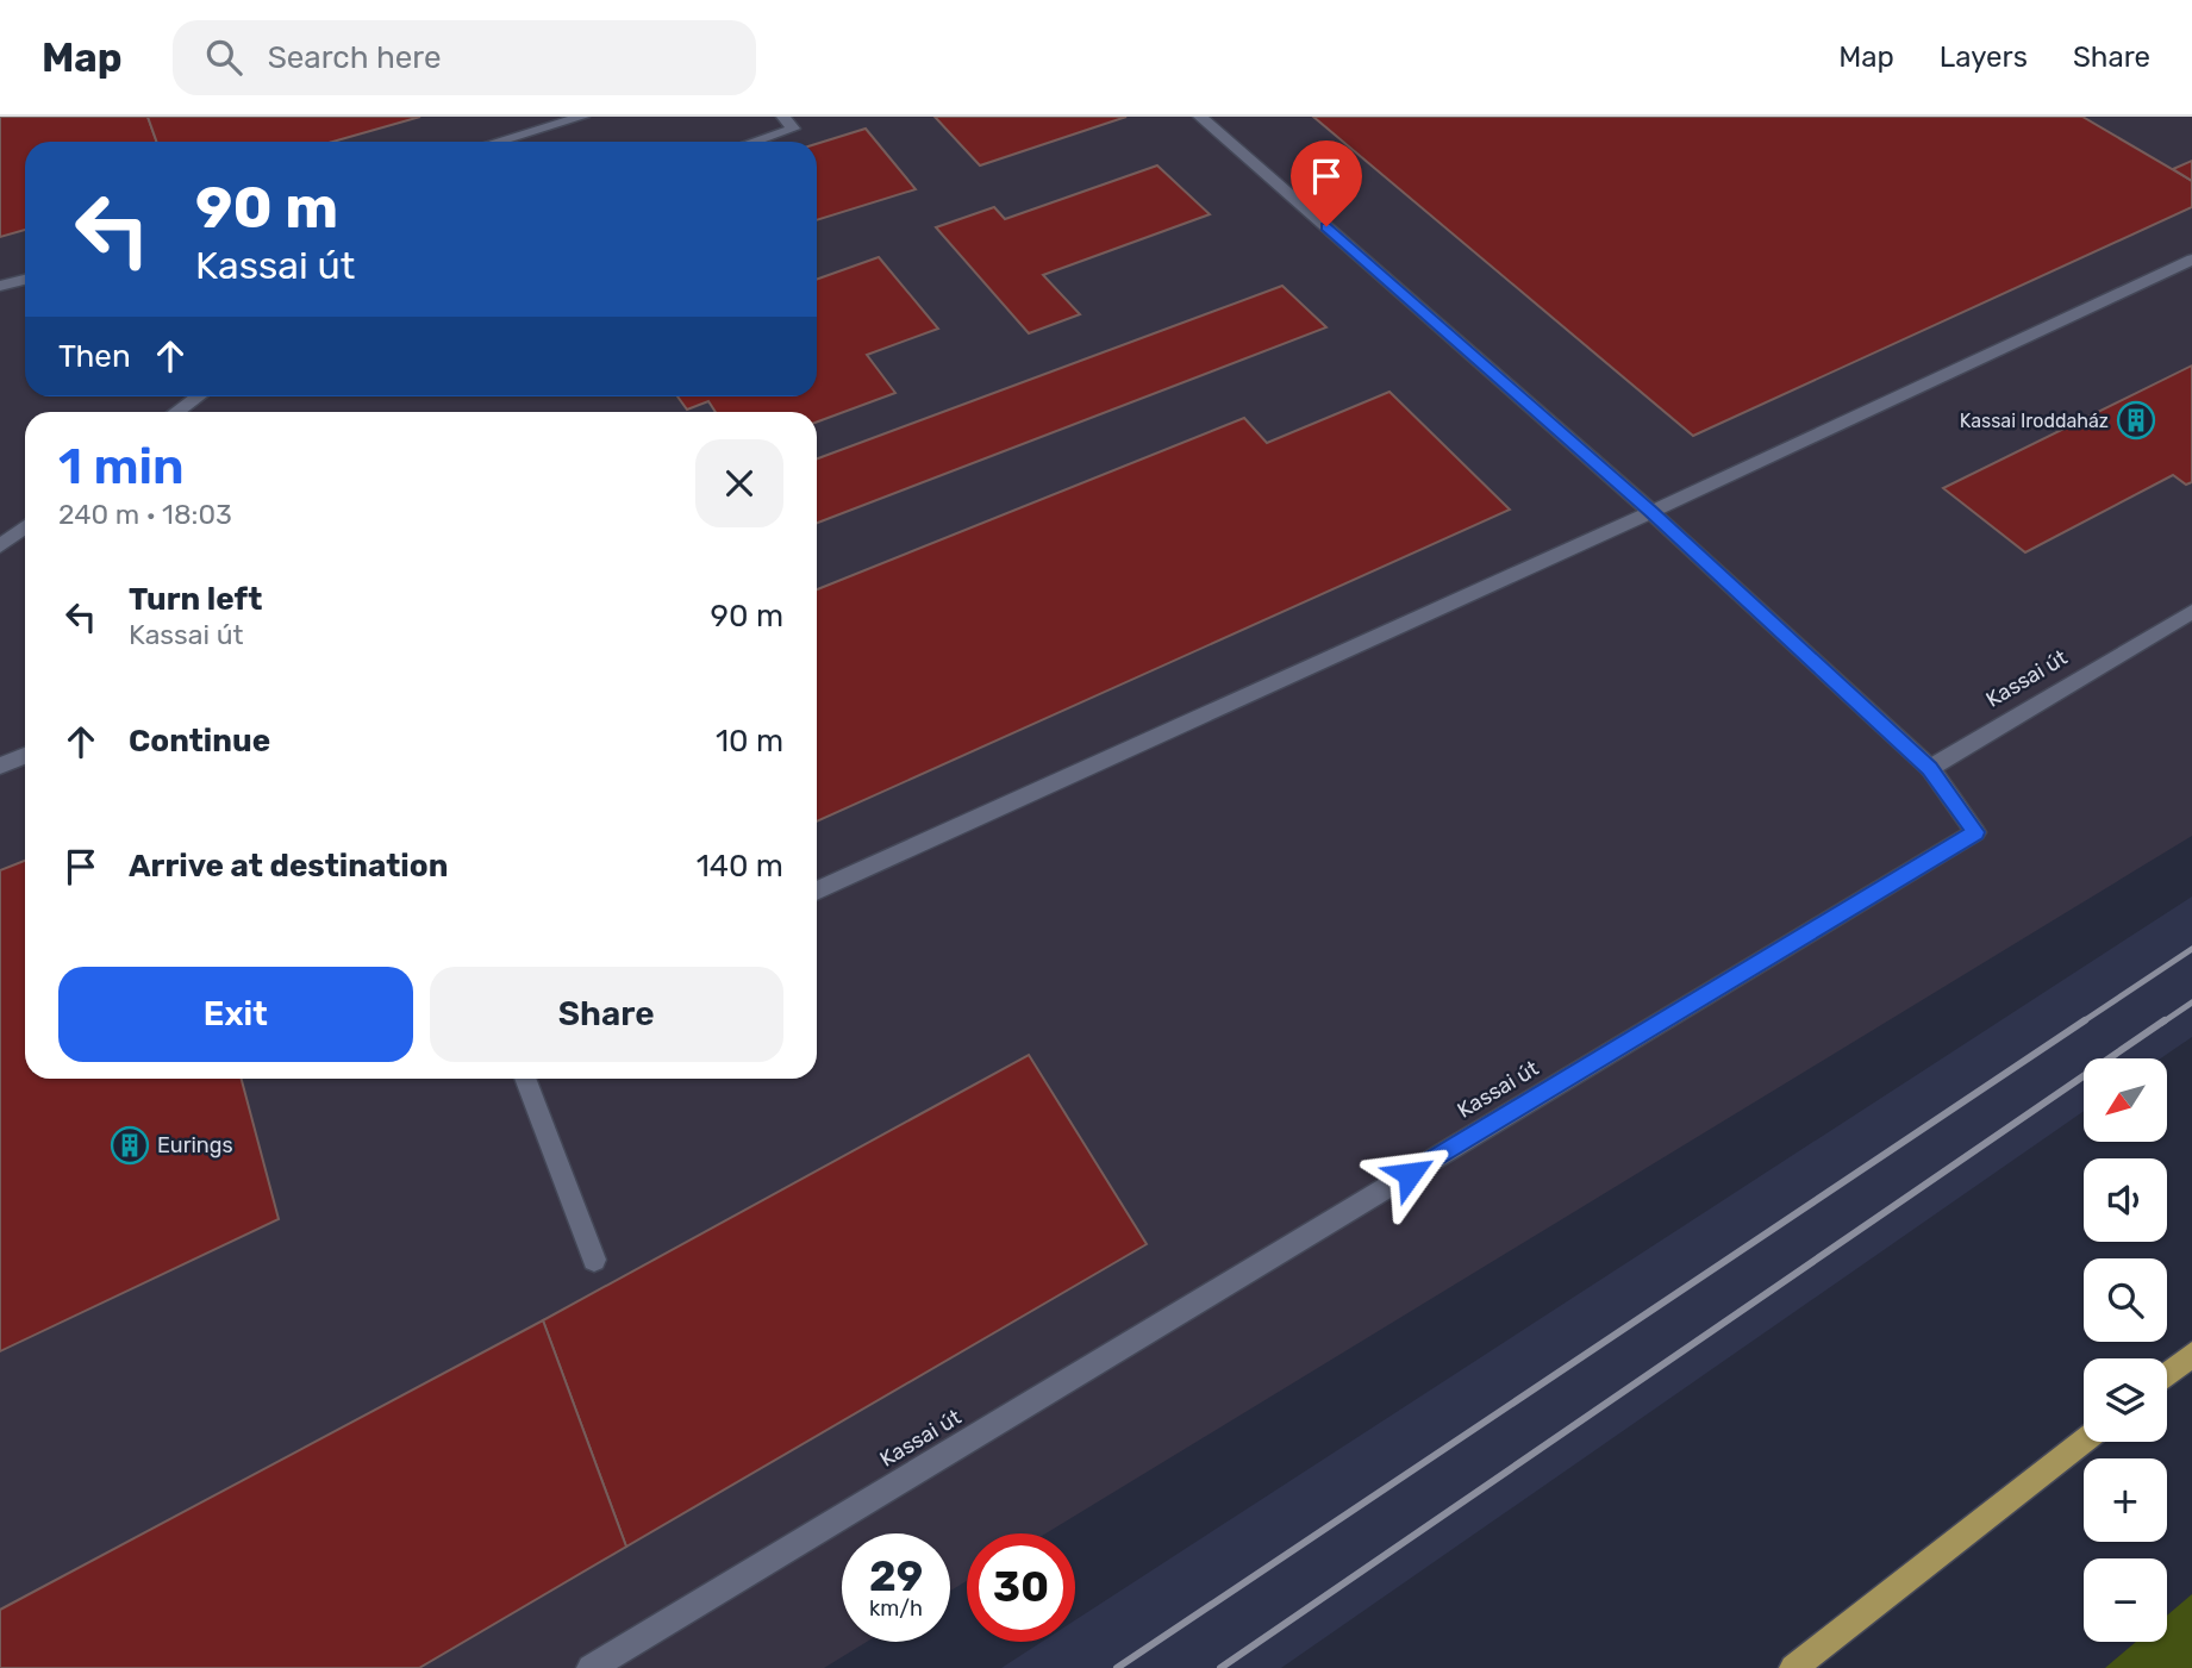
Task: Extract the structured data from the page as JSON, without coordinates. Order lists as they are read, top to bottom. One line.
{"streets":{"street":["Kassai út"]},"places":{"building":["Kassai Iroddaház","Eurings"]},"north":"bottom left","page":{"header":"Map","search":"Search here","nav":["Map","Layers","Share"],"turn":["90 m","Kassai út"],"then":"Then","heading":["1 min","240 m · 18:03"],"list":[{"name":"Turn left","note":"Kassai út","value":"90 m"},{"name":"Continue","value":"10 m"},{"name":"Arrive at destination","value":"140 m"}],"buttons":["Exit","Share"],"map_buttons":["+","−"],"speed":"29 km/h","limit":"30"}}
